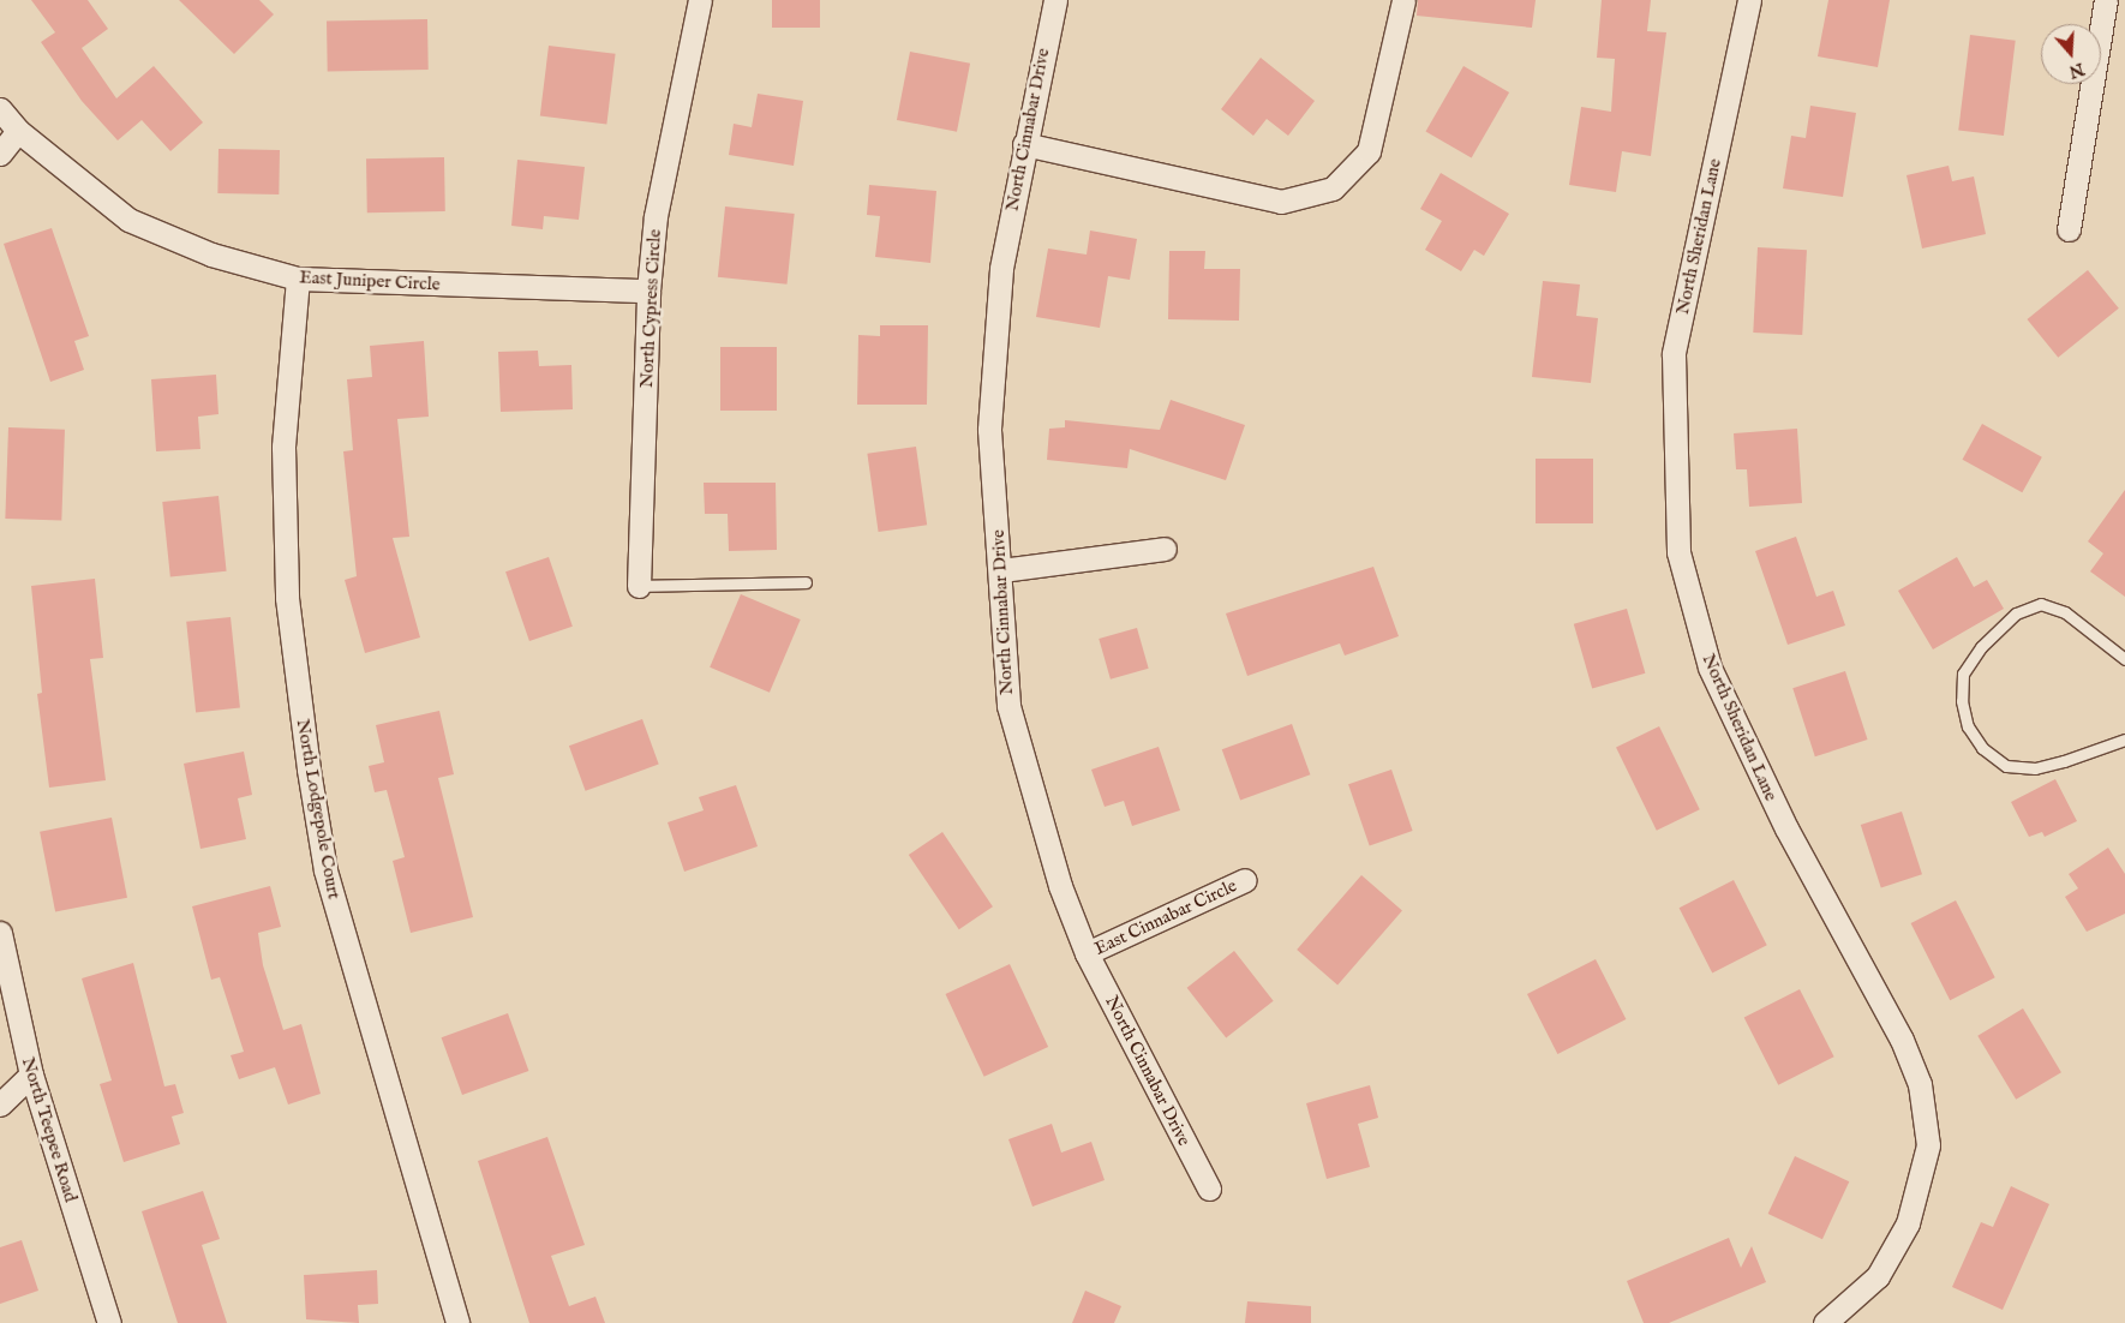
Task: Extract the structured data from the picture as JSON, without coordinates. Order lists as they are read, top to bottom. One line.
{"streets":{"street":["North Cinnabar Drive","North Sheridan Lane","East Juniper Circle","North Cypress Circle","North Lodgepole Court","East Cinnabar Circle","North Teepee Road"]},"crossings":[["North Cinnabar Drive","East Cinnabar Circle"],["East Juniper Circle","North Cypress Circle"],["East Juniper Circle","North Lodgepole Court"]],"north":"bottom"}
